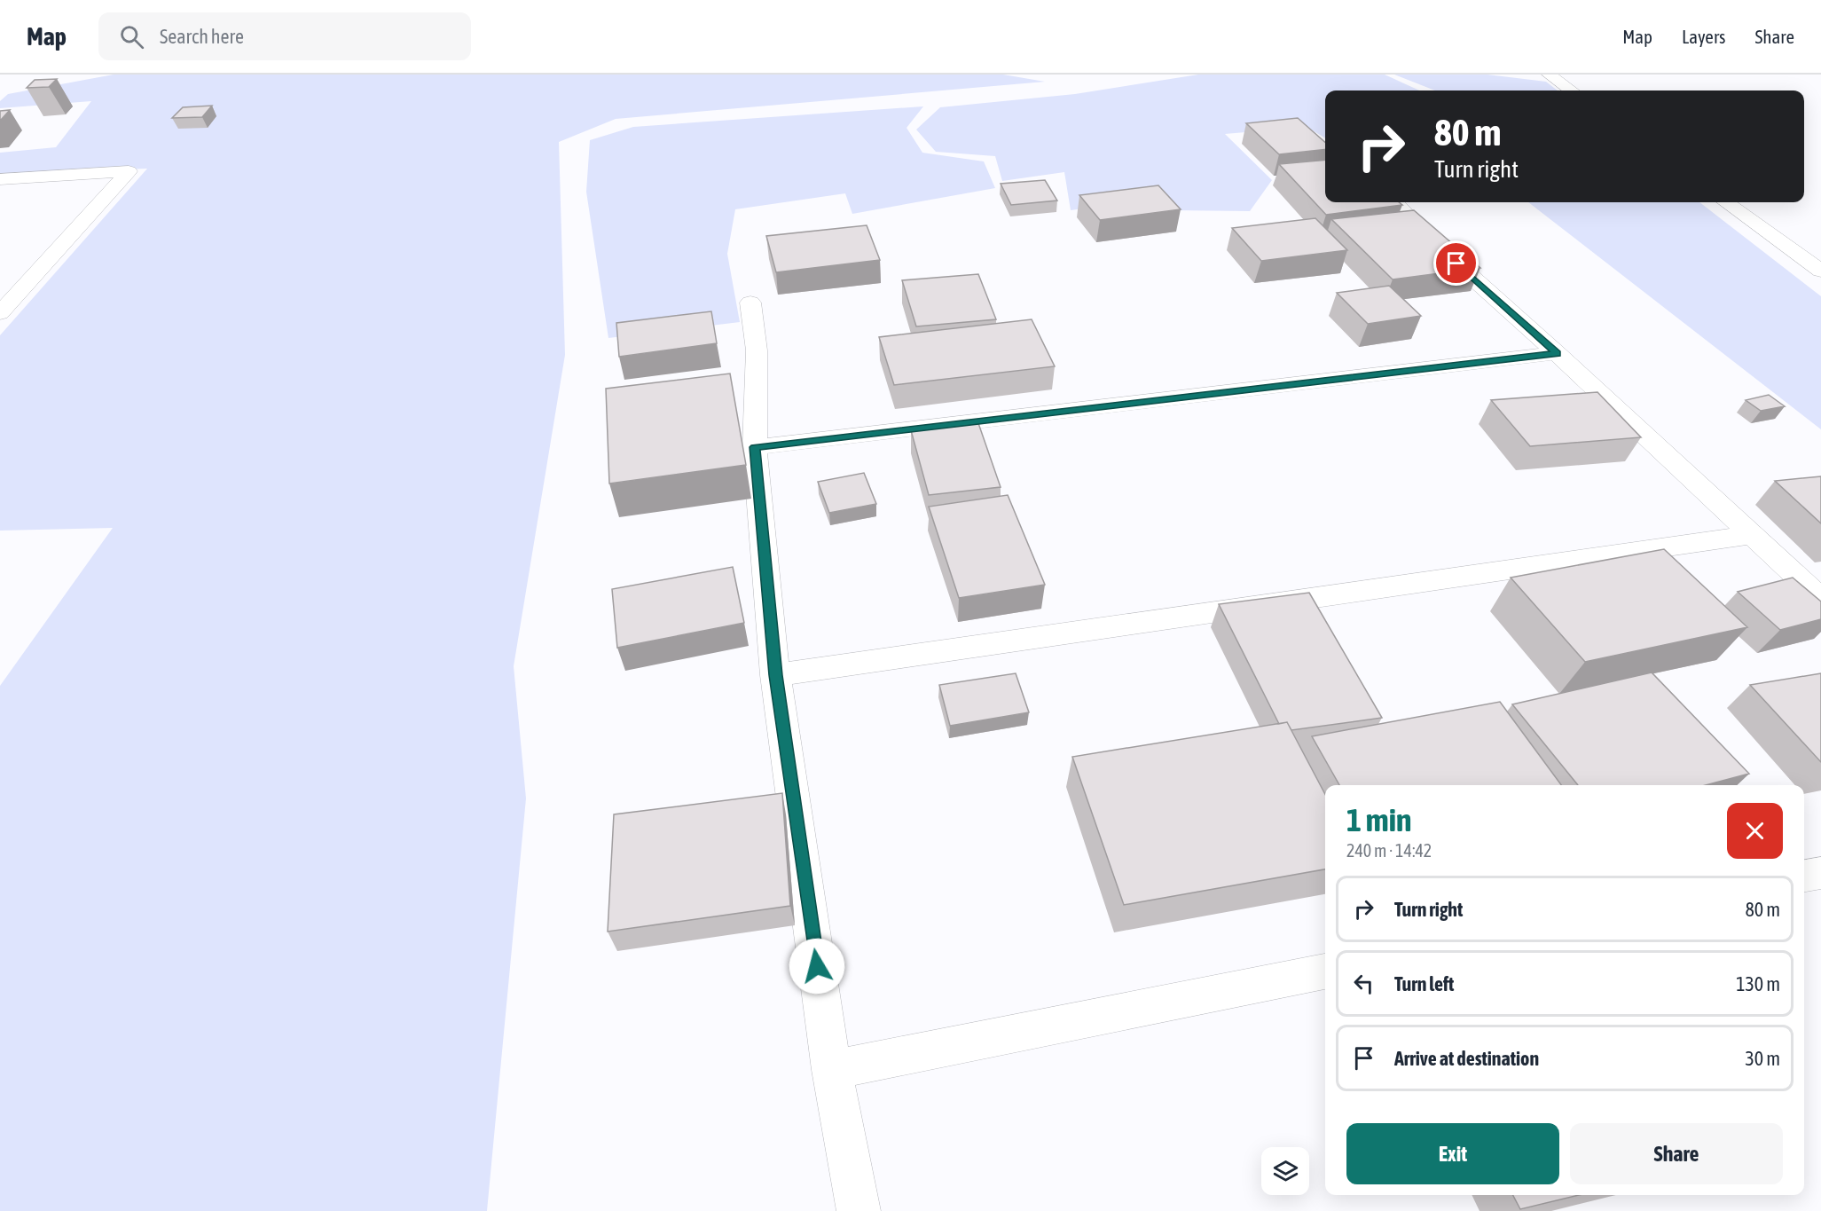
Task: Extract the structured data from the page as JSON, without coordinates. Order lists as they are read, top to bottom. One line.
{"page":{"header":"Map","search":"Search here","nav":["Map","Layers","Share"],"turn":["80 m","Turn right"],"heading":["1 min","240 m · 14:42"],"list":[{"name":"Turn right","value":"80 m"},{"name":"Turn left","value":"130 m"},{"name":"Arrive at destination","value":"30 m"}],"buttons":["Exit","Share"]}}
